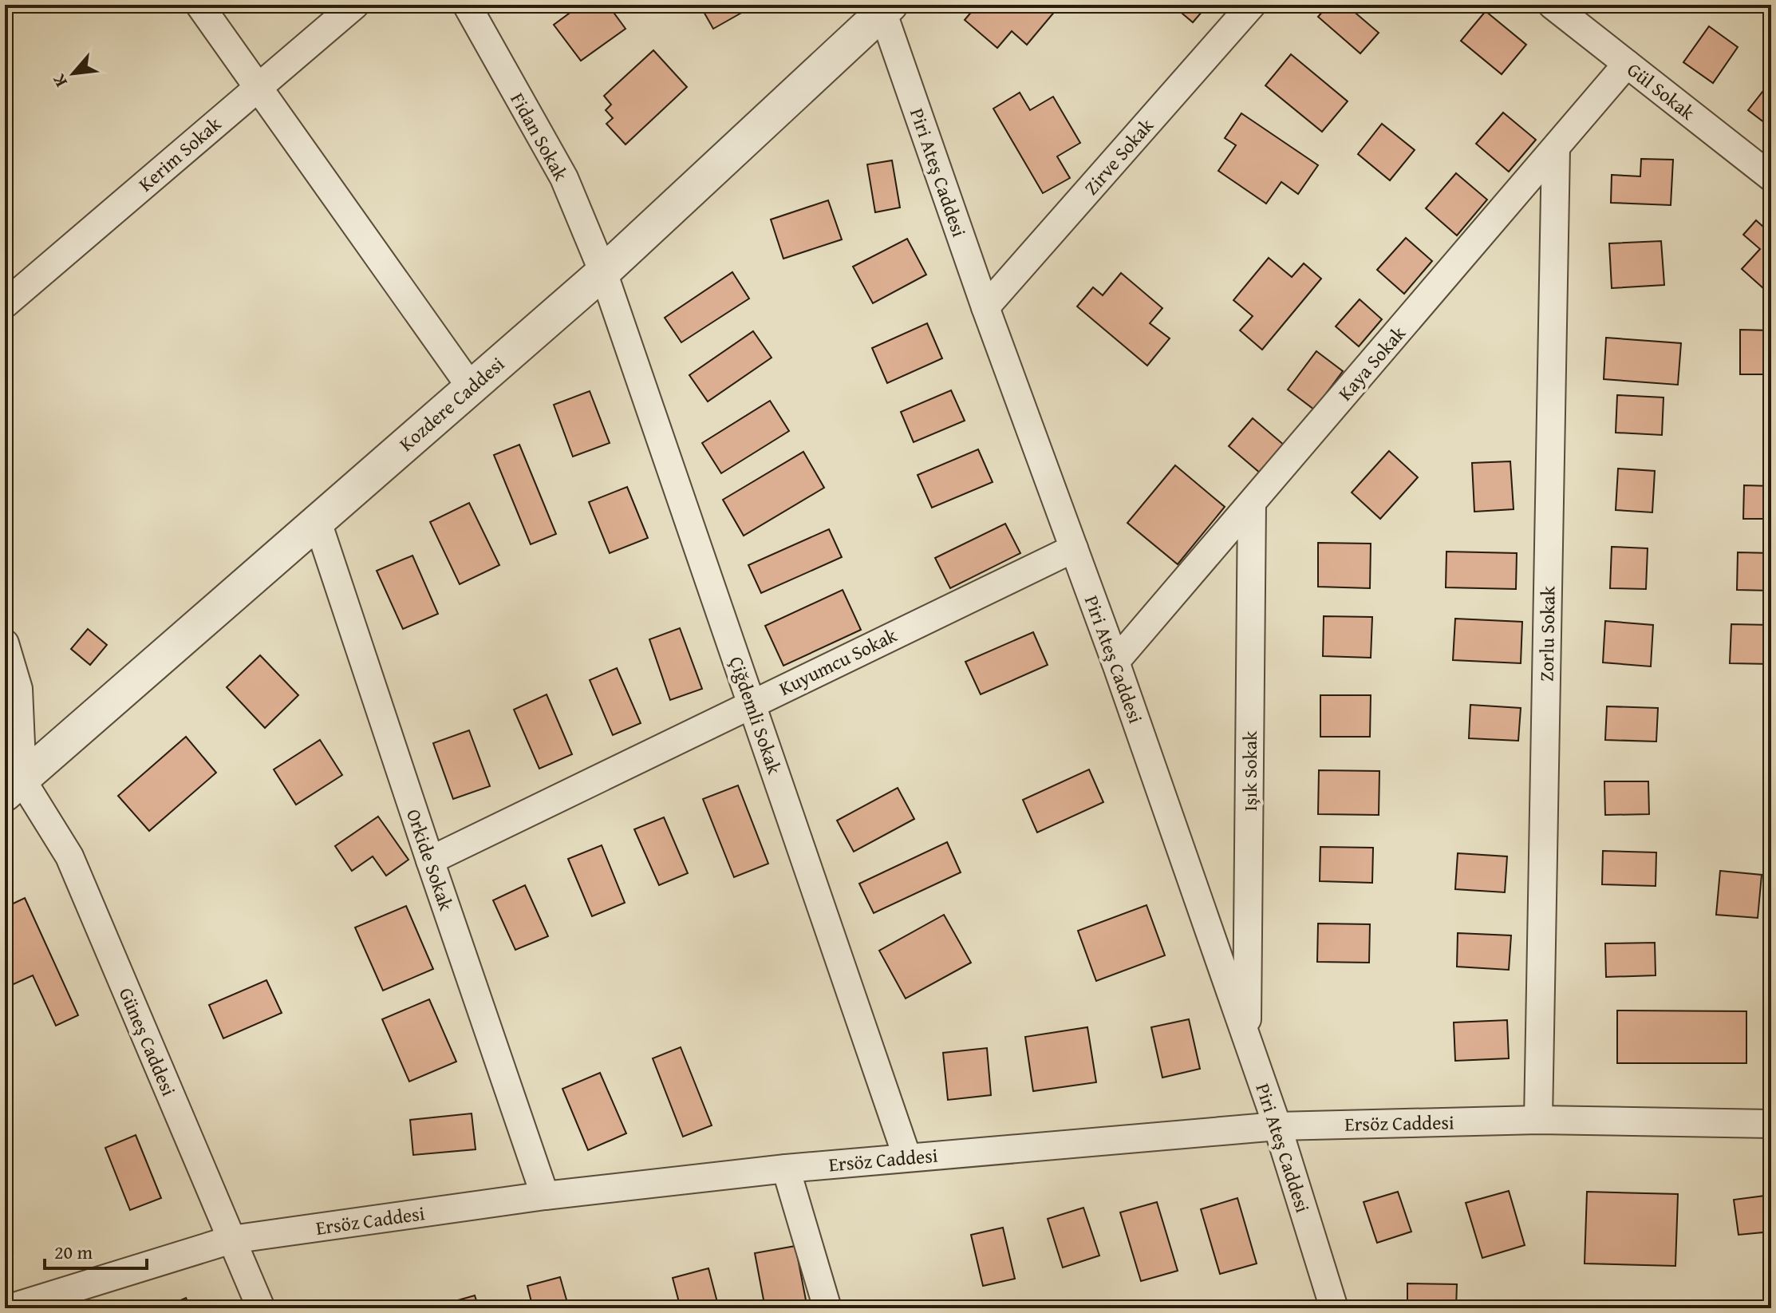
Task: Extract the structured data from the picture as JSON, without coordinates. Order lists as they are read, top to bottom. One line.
{"streets":{"street":["Gül Sokak","Fidan Sokak","Kerim Sokak","Zirve Sokak","Piri Ateş Caddesi","Kaya Sokak","Kozdere Caddesi","Zorlu Sokak","Kuyumcu Sokak","Çiğdemli Sokak","Işık Sokak","Orkide Sokak","Güneş Caddesi","Ersöz Caddesi"]},"crossings":[["Gül Sokak","Kaya Sokak"],["Fidan Sokak","Kozdere Caddesi"],["Fidan Sokak","Çiğdemli Sokak"],["Zirve Sokak","Piri Ateş Caddesi"],["Piri Ateş Caddesi","Kaya Sokak"],["Piri Ateş Caddesi","Kozdere Caddesi"],["Piri Ateş Caddesi","Kuyumcu Sokak"],["Piri Ateş Caddesi","Işık Sokak"],["Piri Ateş Caddesi","Ersöz Caddesi"],["Kaya Sokak","Zorlu Sokak"],["Kaya Sokak","Işık Sokak"],["Kozdere Caddesi","Çiğdemli Sokak"],["Kozdere Caddesi","Orkide Sokak"],["Kozdere Caddesi","Güneş Caddesi"],["Zorlu Sokak","Ersöz Caddesi"],["Kuyumcu Sokak","Çiğdemli Sokak"],["Kuyumcu Sokak","Orkide Sokak"],["Çiğdemli Sokak","Ersöz Caddesi"],["Orkide Sokak","Ersöz Caddesi"],["Güneş Caddesi","Ersöz Caddesi"]],"scale_bar":"20 m","north":"bottom left"}
